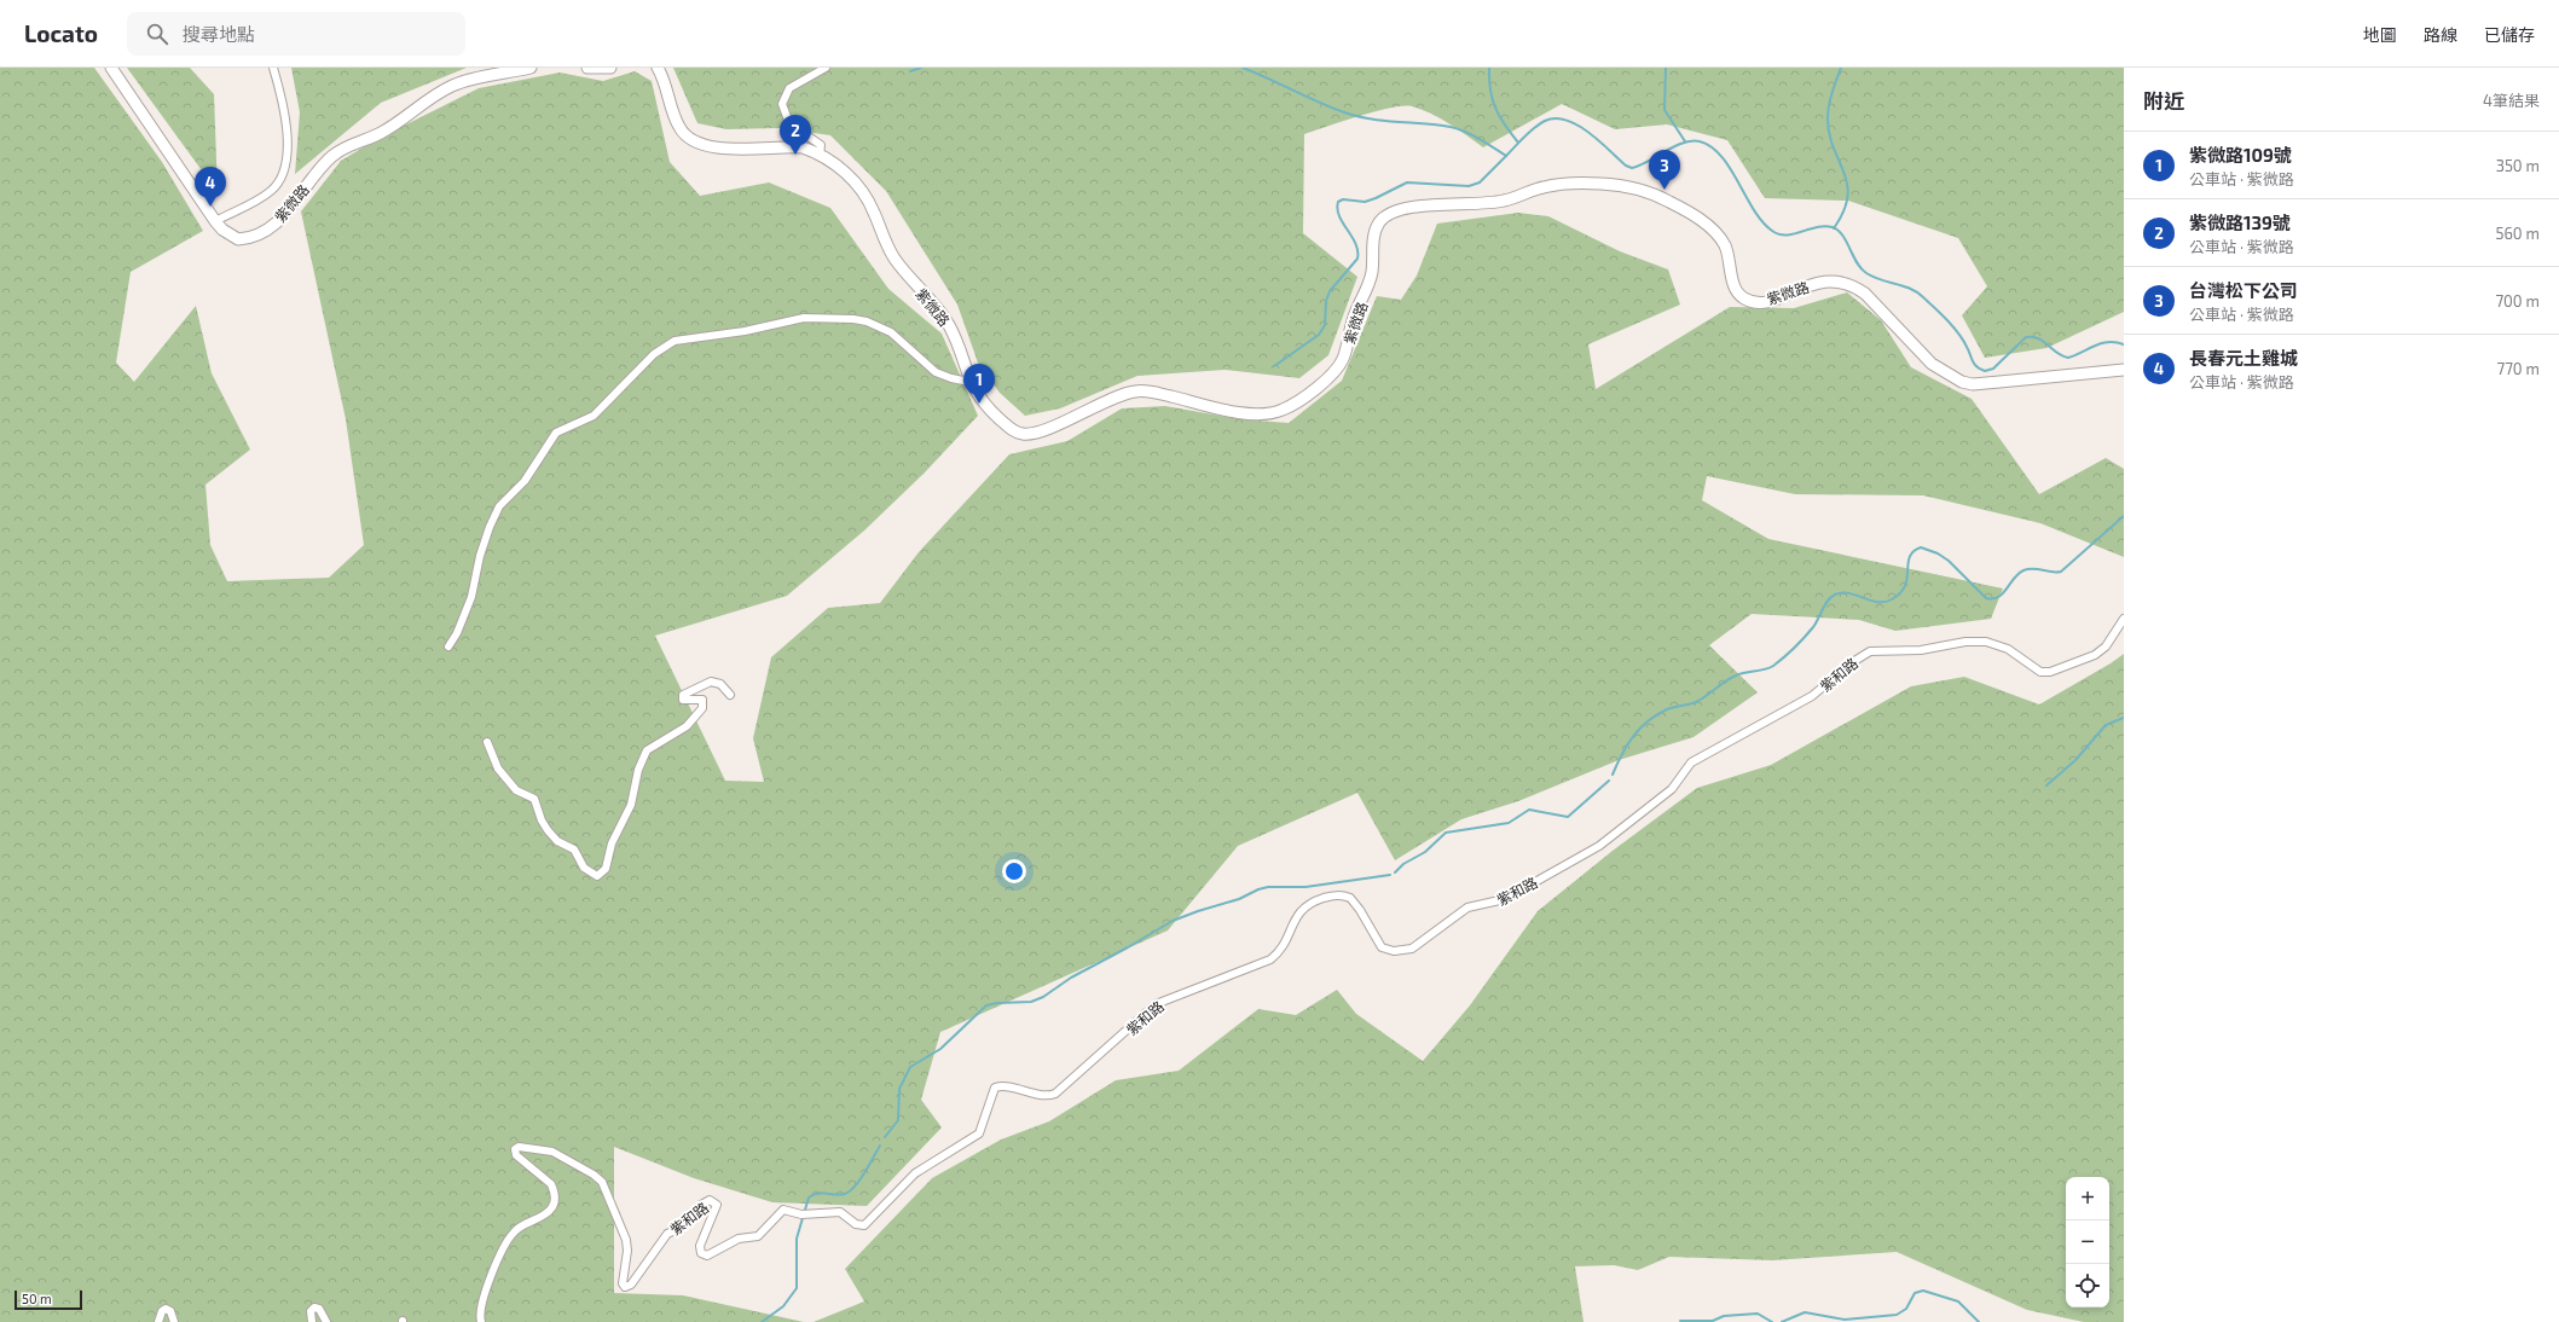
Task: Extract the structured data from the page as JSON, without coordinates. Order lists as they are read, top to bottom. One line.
{"streets":{"street":["紫微路","紫和路"]},"scale_bar":"50 m","page":{"header":"Locato","search":"搜尋地點","nav":["地圖","路線","已儲存"],"heading":["附近","4筆結果"],"pins":["2","3","4","1"],"list":[{"mark":"1","name":"紫微路109號","note":"公車站 · 紫微路","value":"350 m"},{"mark":"2","name":"紫微路139號","note":"公車站 · 紫微路","value":"560 m"},{"mark":"3","name":"台灣松下公司","note":"公車站 · 紫微路","value":"700 m"},{"mark":"4","name":"長春元土雞城","note":"公車站 · 紫微路","value":"770 m"}],"map_buttons":["+","−"],"scale":"50 m"}}
